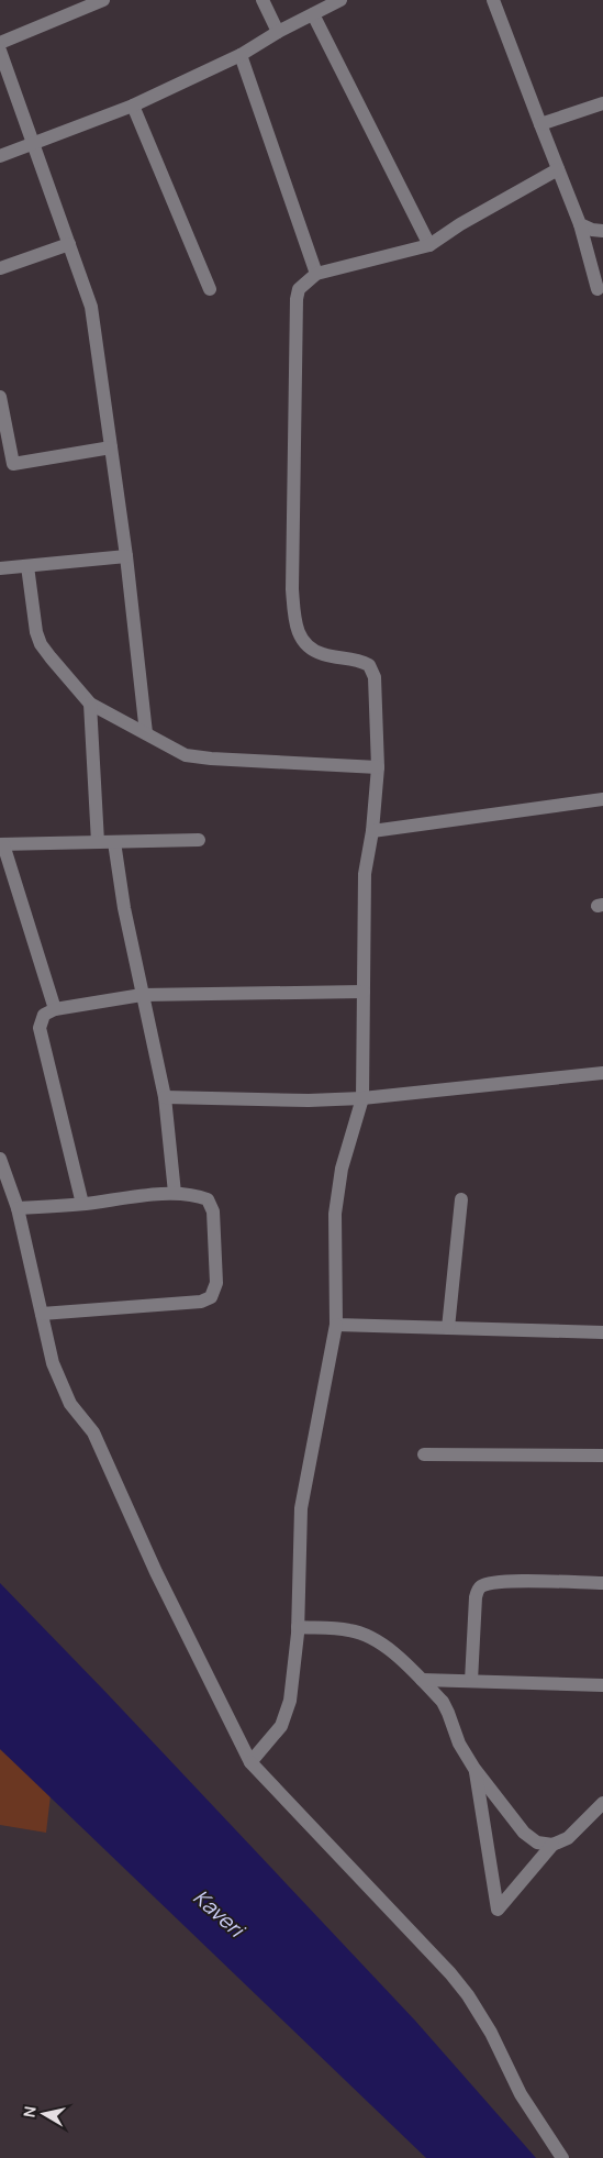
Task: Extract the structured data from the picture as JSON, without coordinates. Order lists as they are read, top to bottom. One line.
{"water":["Kaveri"],"north":"left"}
